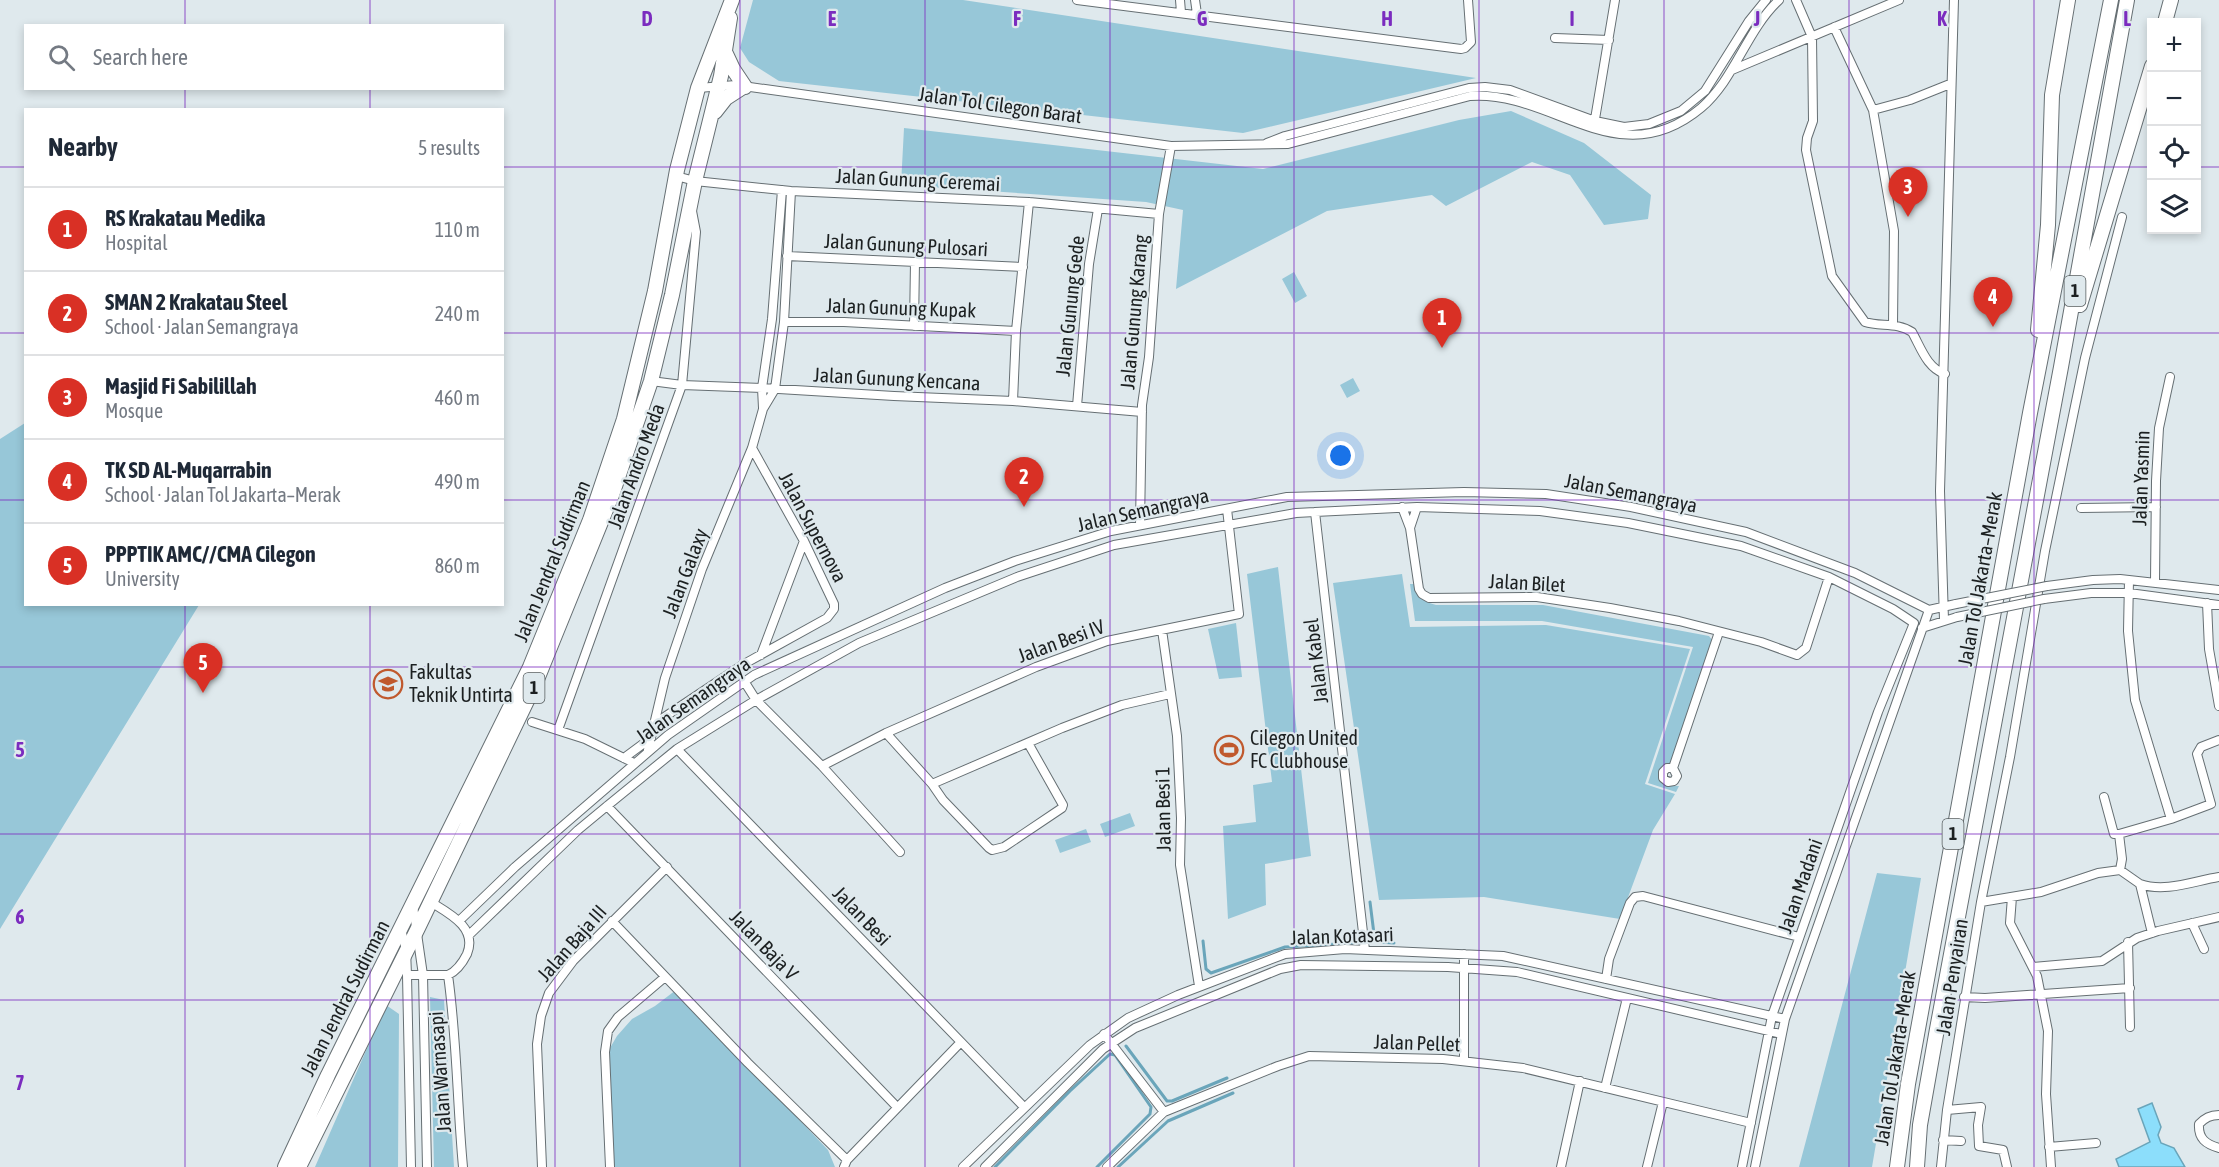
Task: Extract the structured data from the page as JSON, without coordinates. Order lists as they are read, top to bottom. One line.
{"streets":{"highway":["1","Jalan Jendral Sudirman","Jalan Tol Jakarta–Merak"],"street":["Jalan Tol Cilegon Barat","Jalan Gunung Ceremai","Jalan Gunung Pulosari","Jalan Gunung Gede","Jalan Gunung Kupak","Jalan Gunung Karang","Jalan Gunung Kencana","Jalan Andro Meda","Jalan Yasmin","Jalan Semangraya","Jalan Supernova","Jalan Galaxy","Jalan Bilet","Jalan Besi IV","Jalan Kabel","Jalan Besi 1","Jalan Madani","Jalan Besi","Jalan Kotasari","Jalan Baja III","Jalan Baja V","Jalan Penyairan","Jalan Pellet","Jalan Warnasapi"]},"crossings":[["Jalan Tol Cilegon Barat","Jalan Gunung Karang"],["Jalan Gunung Ceremai","1"],["Jalan Gunung Ceremai","Jalan Gunung Gede"],["Jalan Gunung Ceremai","Jalan Gunung Karang"],["Jalan Gunung Ceremai","Jalan Jendral Sudirman"],["Jalan Gunung Ceremai","Jalan Galaxy"],["Jalan Gunung Pulosari","Jalan Galaxy"],["1","Jalan Gunung Kencana"],["1","Jalan Andro Meda"],["1","Jalan Jendral Sudirman"],["Jalan Gunung Gede","Jalan Gunung Kencana"],["Jalan Gunung Kupak","Jalan Galaxy"],["Jalan Gunung Karang","Jalan Gunung Kencana"],["Jalan Gunung Karang","Jalan Semangraya"],["Jalan Gunung Kencana","Jalan Andro Meda"],["Jalan Gunung Kencana","Jalan Galaxy"],["Jalan Semangraya","Jalan Galaxy"],["Jalan Semangraya","Jalan Bilet"],["Jalan Semangraya","Jalan Besi IV"],["Jalan Semangraya","Jalan Kabel"],["Jalan Semangraya","Jalan Madani"],["Jalan Semangraya","Jalan Besi"],["Jalan Semangraya","Jalan Baja V"],["Jalan Supernova","Jalan Galaxy"],["Jalan Besi IV","Jalan Besi 1"],["Jalan Kabel","Jalan Kotasari"],["Jalan Besi 1","Jalan Kotasari"],["Jalan Madani","Jalan Kotasari"],["Jalan Madani","Jalan Pellet"],["Jalan Besi","Jalan Kotasari"],["Jalan Baja III","Jalan Baja V"]],"places":{"school or university":["Fakultas Teknik Untirta"],"sports":["Cilegon United FC Clubhouse"]},"page":{"map_buttons":["+","−"],"search":"Search here","heading":["Nearby","5 results"],"pins":["3","4","1","2","5"],"list":[{"mark":"1","name":"RS Krakatau Medika","note":"Hospital","value":"110 m"},{"mark":"2","name":"SMAN 2 Krakatau Steel","note":"School · Jalan Semangraya","value":"240 m"},{"mark":"3","name":"Masjid Fi Sabilillah","note":"Mosque","value":"460 m"},{"mark":"4","name":"TK SD AL-Muqarrabin","note":"School · Jalan Tol Jakarta–Merak","value":"490 m"},{"mark":"5","name":"PPPTIK AMC//CMA Cilegon","note":"University","value":"860 m"}]},"grid":{"columns":["D","E","F","G","H","I","J","K","L"],"rows":["5","6","7"]}}
